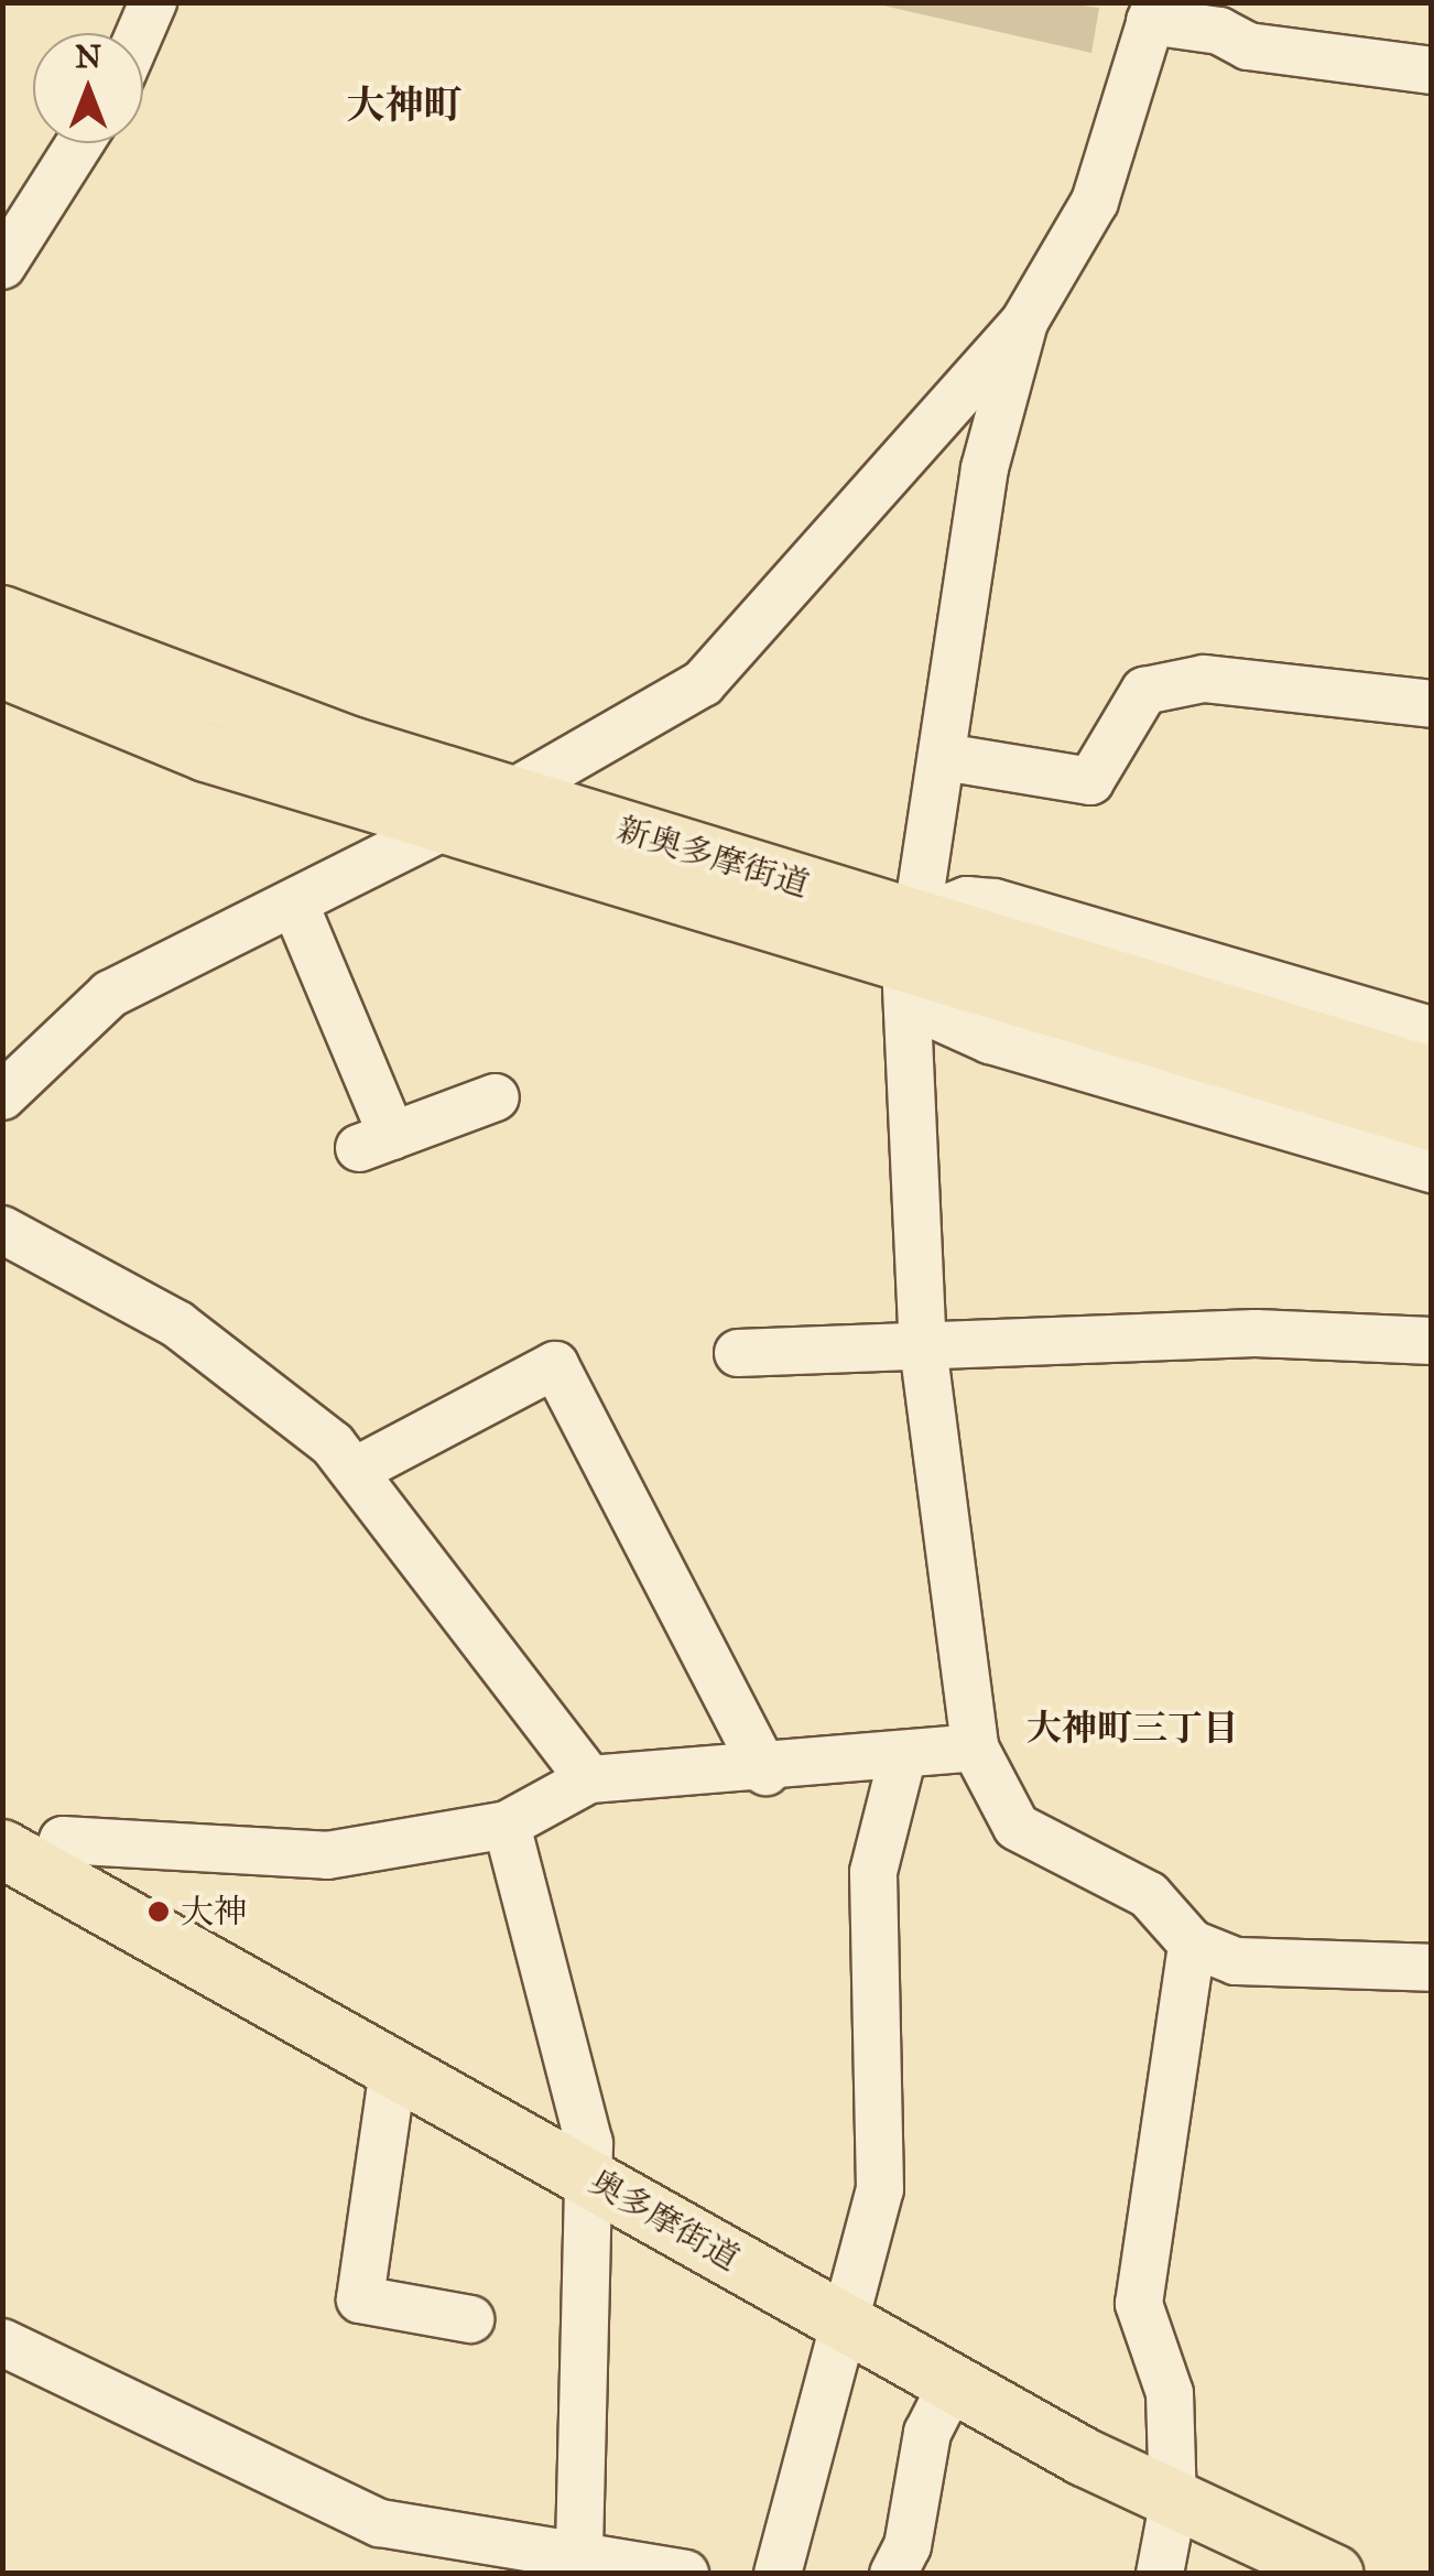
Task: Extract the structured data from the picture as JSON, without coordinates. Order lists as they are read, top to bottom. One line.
{"streets":{"main road":["新奥多摩街道","奥多摩街道"]},"districts":["大神町","大神町三丁目"],"places":["大神"],"north":"top"}
